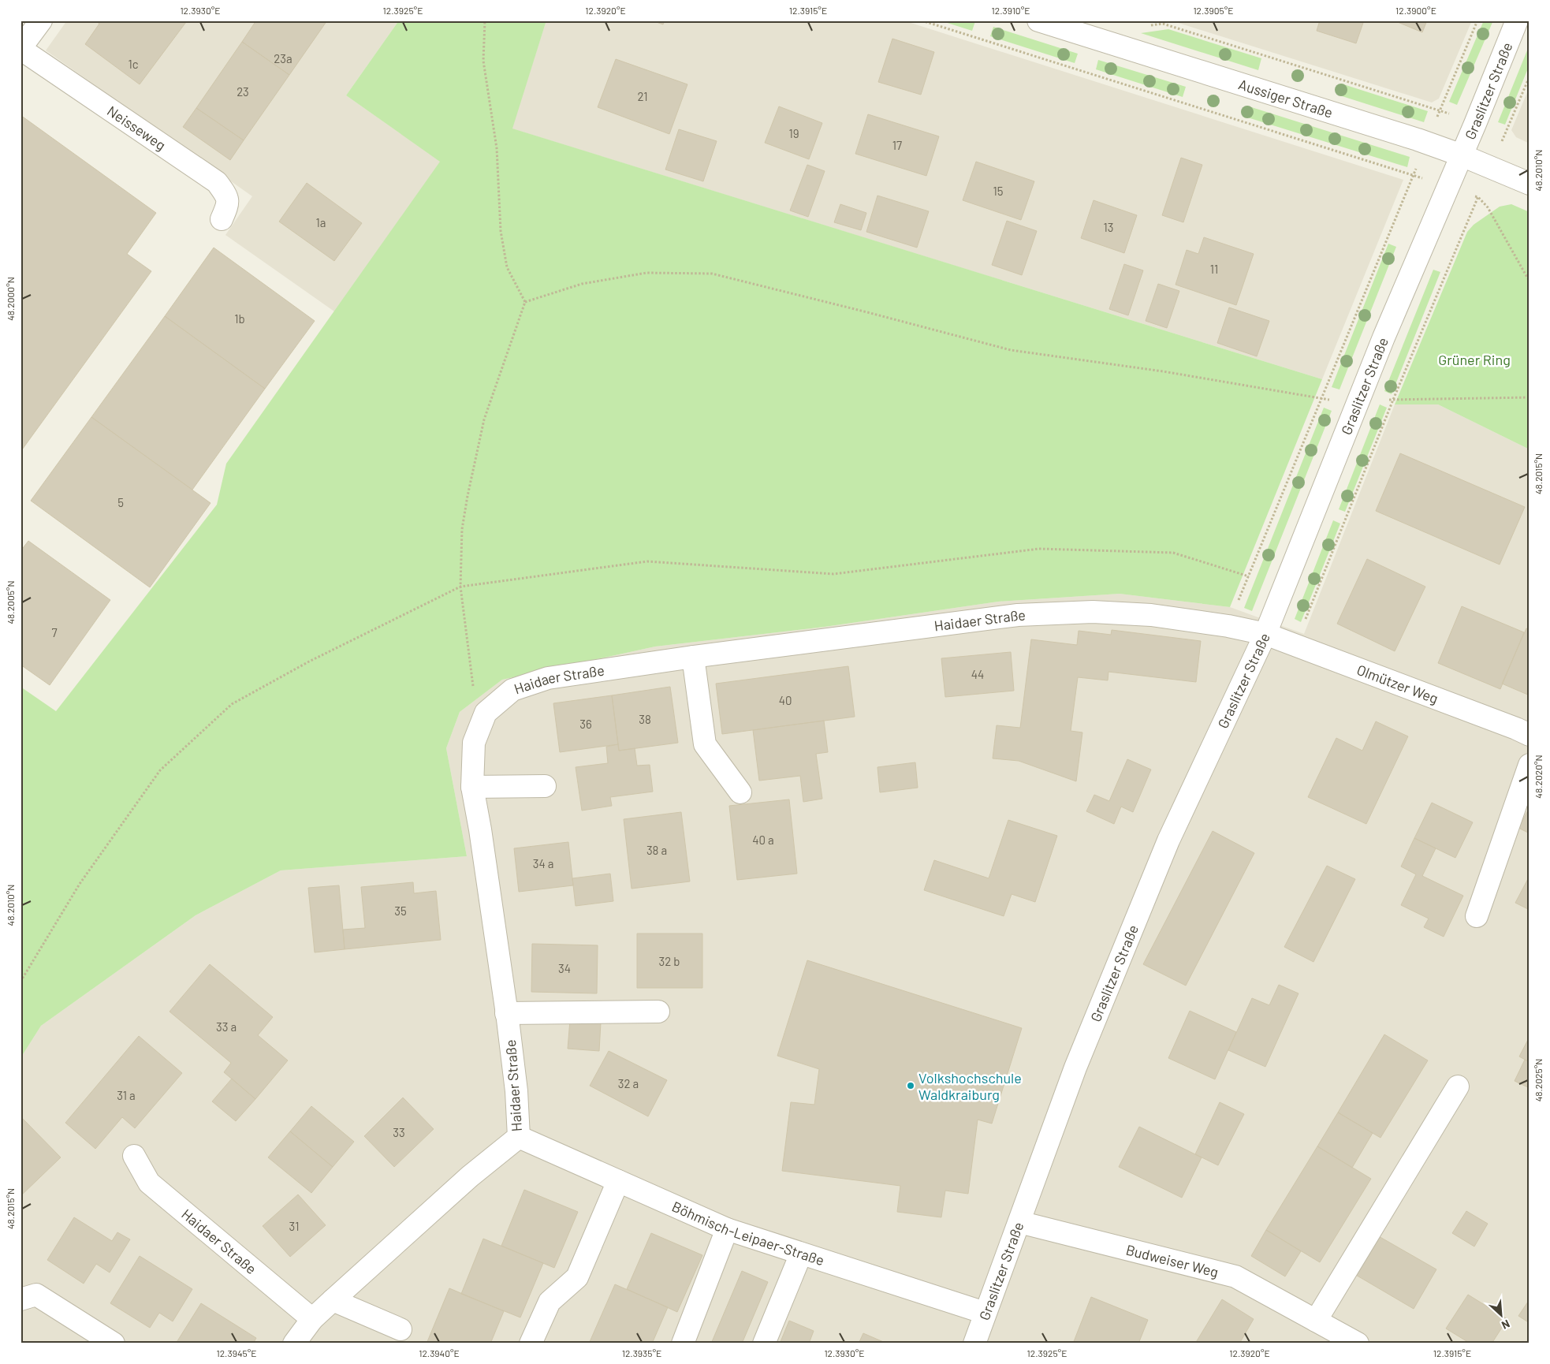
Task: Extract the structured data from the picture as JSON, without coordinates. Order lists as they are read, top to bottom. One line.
{"streets":{"street":["Graslitzer Straße","Aussiger Straße","Neisseweg","Haidaer Straße","Olmützer Weg","Böhmisch-Leipaer-Straße","Budweiser Weg"]},"crossings":[["Graslitzer Straße","Aussiger Straße"],["Graslitzer Straße","Haidaer Straße"],["Graslitzer Straße","Olmützer Weg"],["Graslitzer Straße","Böhmisch-Leipaer-Straße"],["Graslitzer Straße","Budweiser Weg"],["Haidaer Straße","Olmützer Weg"],["Haidaer Straße","Böhmisch-Leipaer-Straße"]],"parks":["Grüner Ring"],"places":["Volkshochschule Waldkraiburg"],"house_numbers":["23a","1c","23","21","19","17","15","1a","13","11","1b","5","7","44","40","38","36","40 a","38 a","34 a","35","32 b","34","33 a","32 a","31 a","33","31"],"north":"bottom right","coordinates":["12.3930°E","12.3925°E","12.3920°E","12.3915°E","12.3910°E","12.3905°E","12.3900°E","48.2010°N","48.2000°N","48.2015°N","48.2005°N","48.2020°N","48.2025°N","12.3945°E","12.3940°E","12.3935°E"]}
